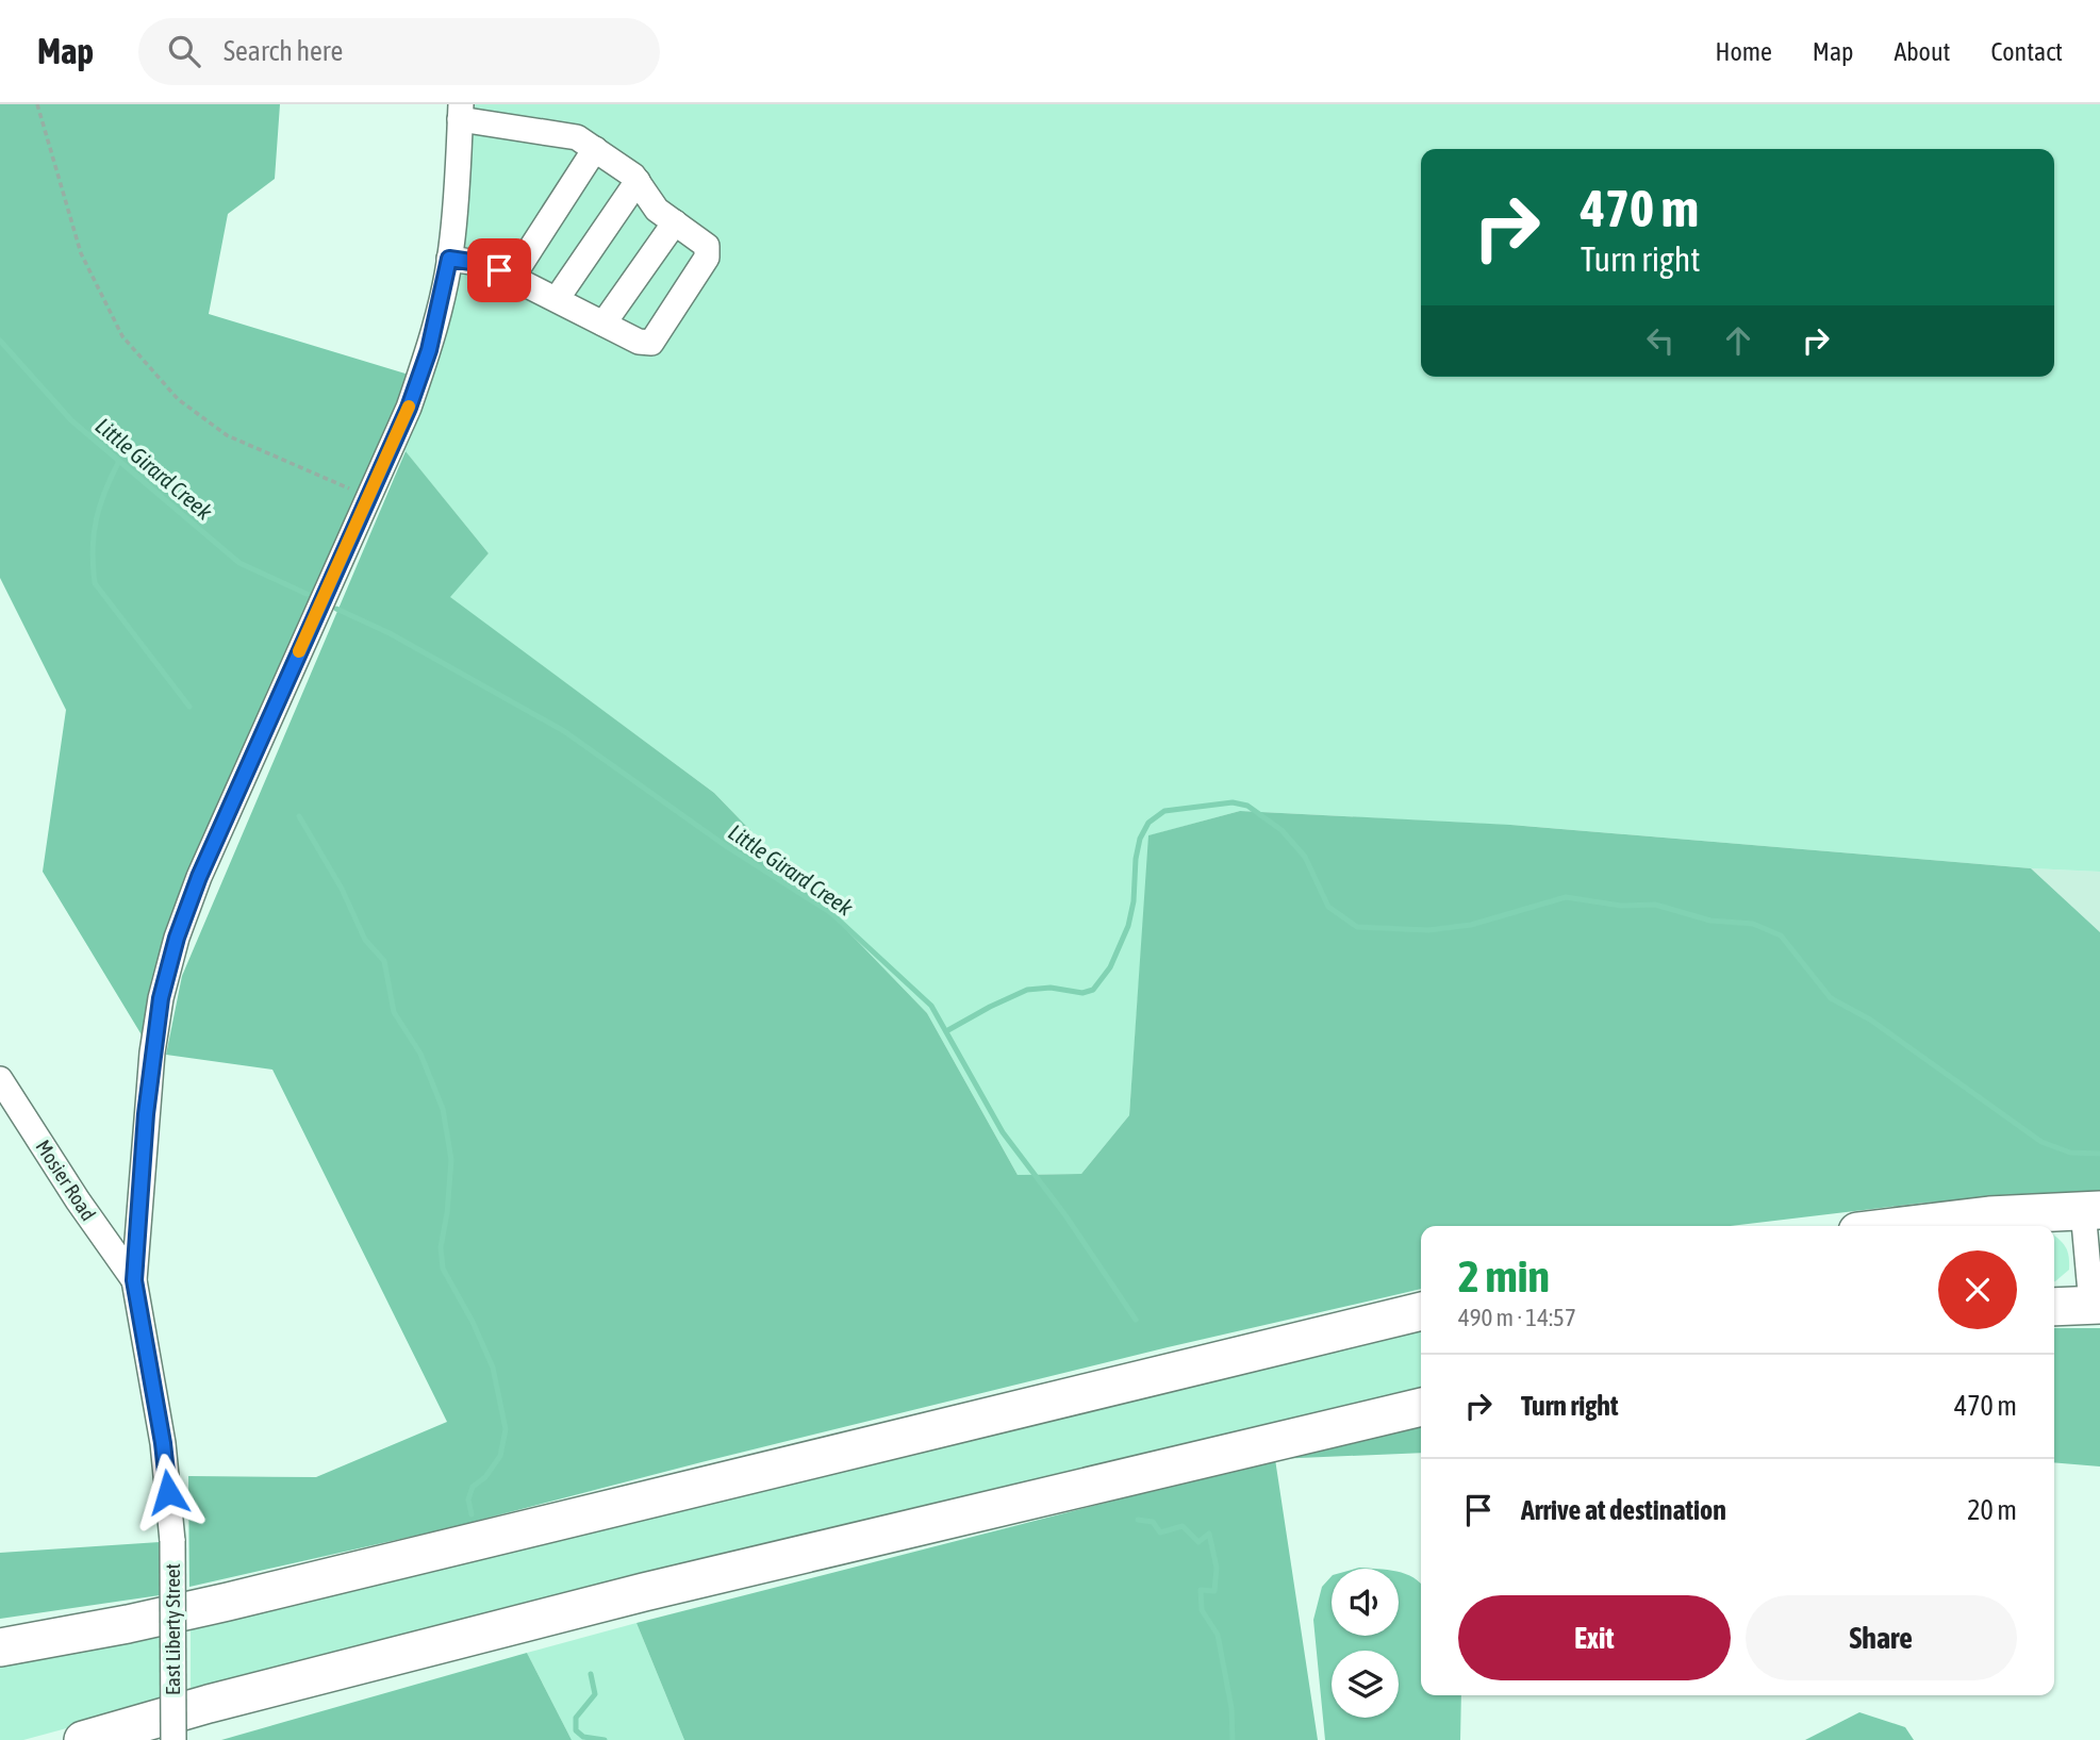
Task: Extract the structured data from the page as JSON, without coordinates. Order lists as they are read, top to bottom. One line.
{"streets":{"street":["Mosier Road","East Liberty Street"]},"crossings":[["Mosier Road","East Liberty Street"]],"water":["Little Girard Creek"],"page":{"header":"Map","search":"Search here","nav":["Home","Map","About","Contact"],"turn":["470 m","Turn right"],"heading":["2 min","490 m · 14:57"],"list":[{"name":"Turn right","value":"470 m"},{"name":"Arrive at destination","value":"20 m"}],"buttons":["Exit","Share"]}}
